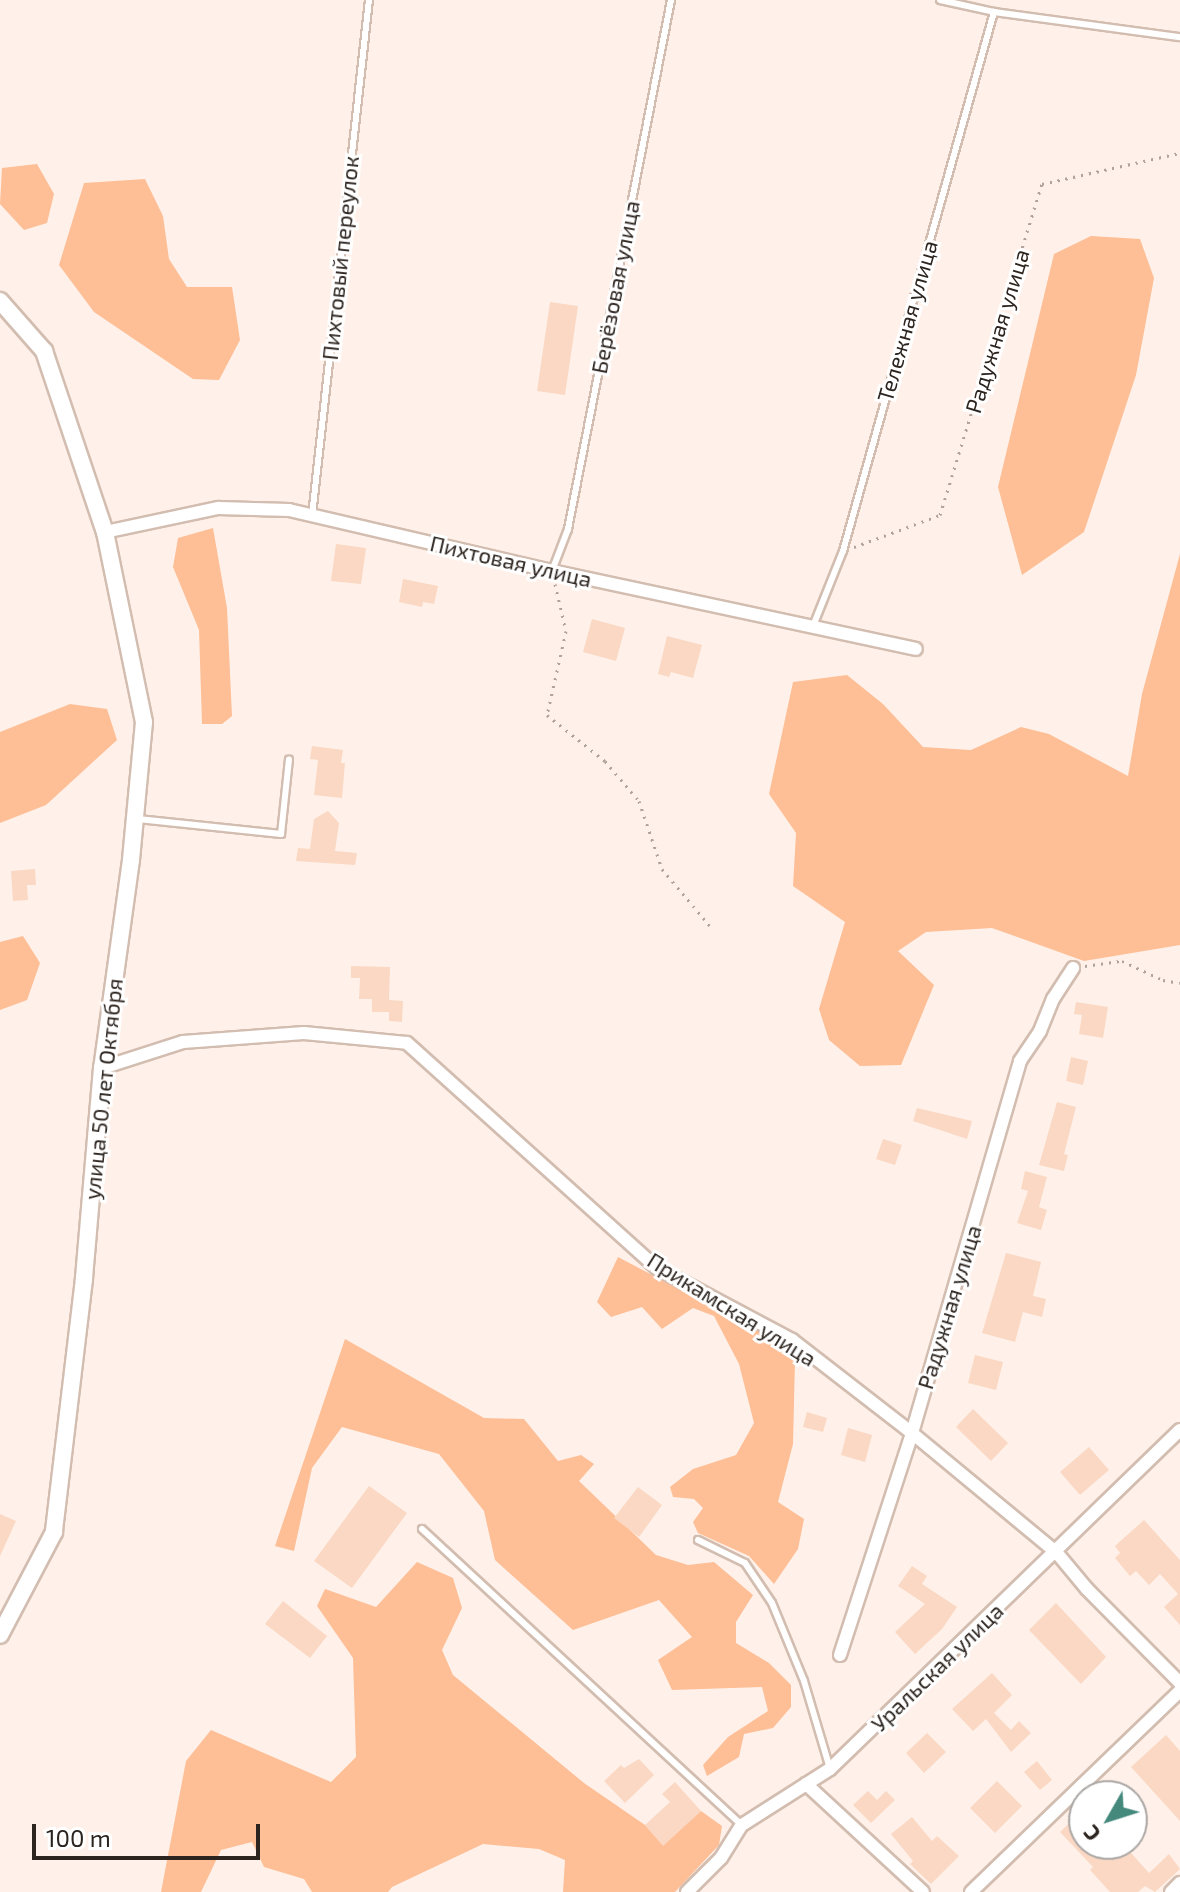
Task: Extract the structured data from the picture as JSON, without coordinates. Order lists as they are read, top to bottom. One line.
{"streets":{"main road":["улица 50 лет Октября"],"street":["Радужная улица","Пихтовая улица","Прикамская улица","Уральская улица"],"lane":["Пихтовый переулок","Берёзовая улица","Тележная улица"]},"crossings":[["Пихтовый переулок","Пихтовая улица"],["Берёзовая улица","Пихтовая улица"],["Тележная улица","Радужная улица"],["Тележная улица","Пихтовая улица"],["Радужная улица","Прикамская улица"],["Пихтовая улица","улица 50 лет Октября"],["улица 50 лет Октября","Прикамская улица"],["Прикамская улица","Уральская улица"]],"scale_bar":"100 m","north":"bottom left"}
